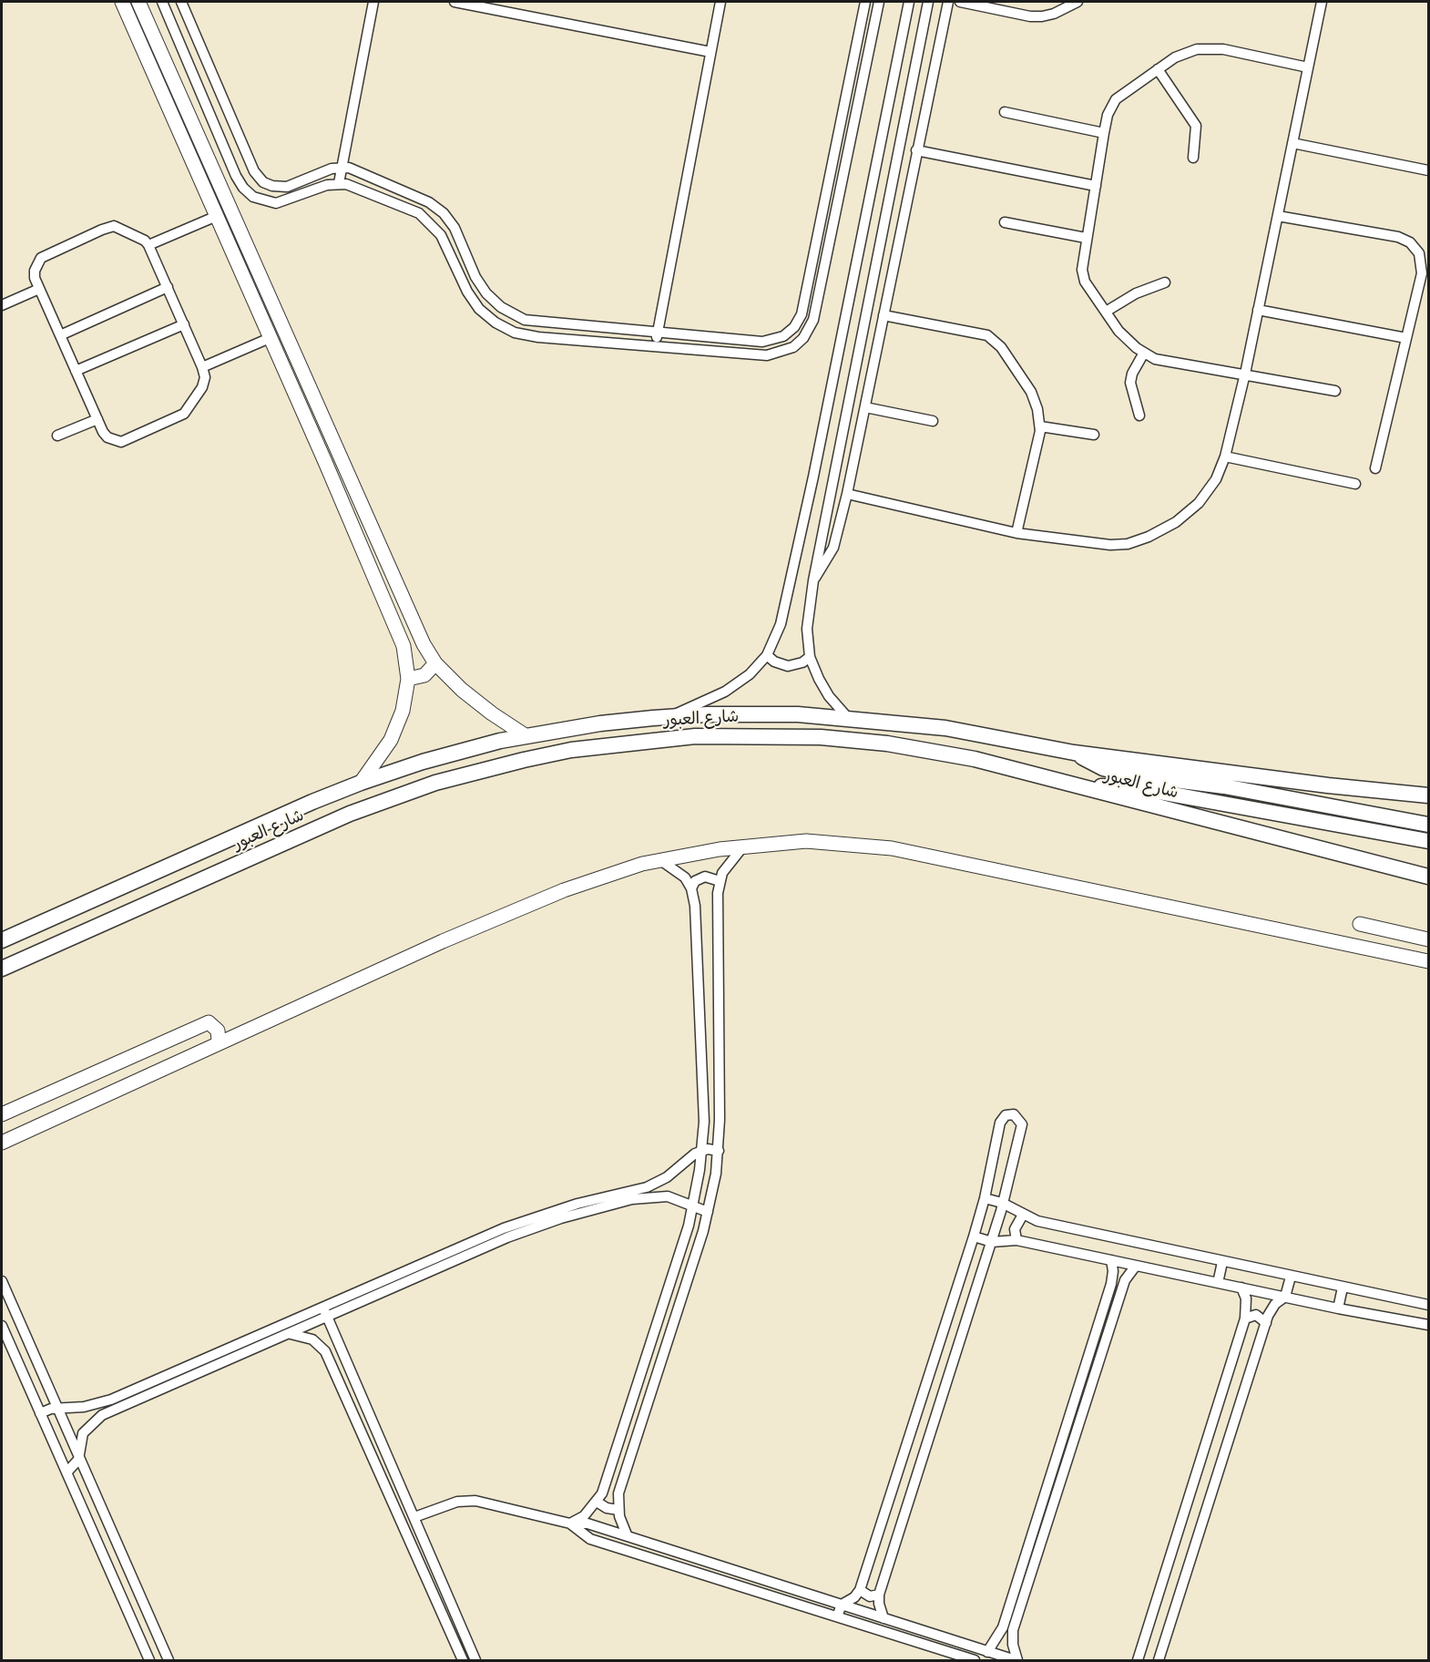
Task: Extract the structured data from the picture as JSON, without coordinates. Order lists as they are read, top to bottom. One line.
{"streets":{"main road":["شارع العبور"]}}
